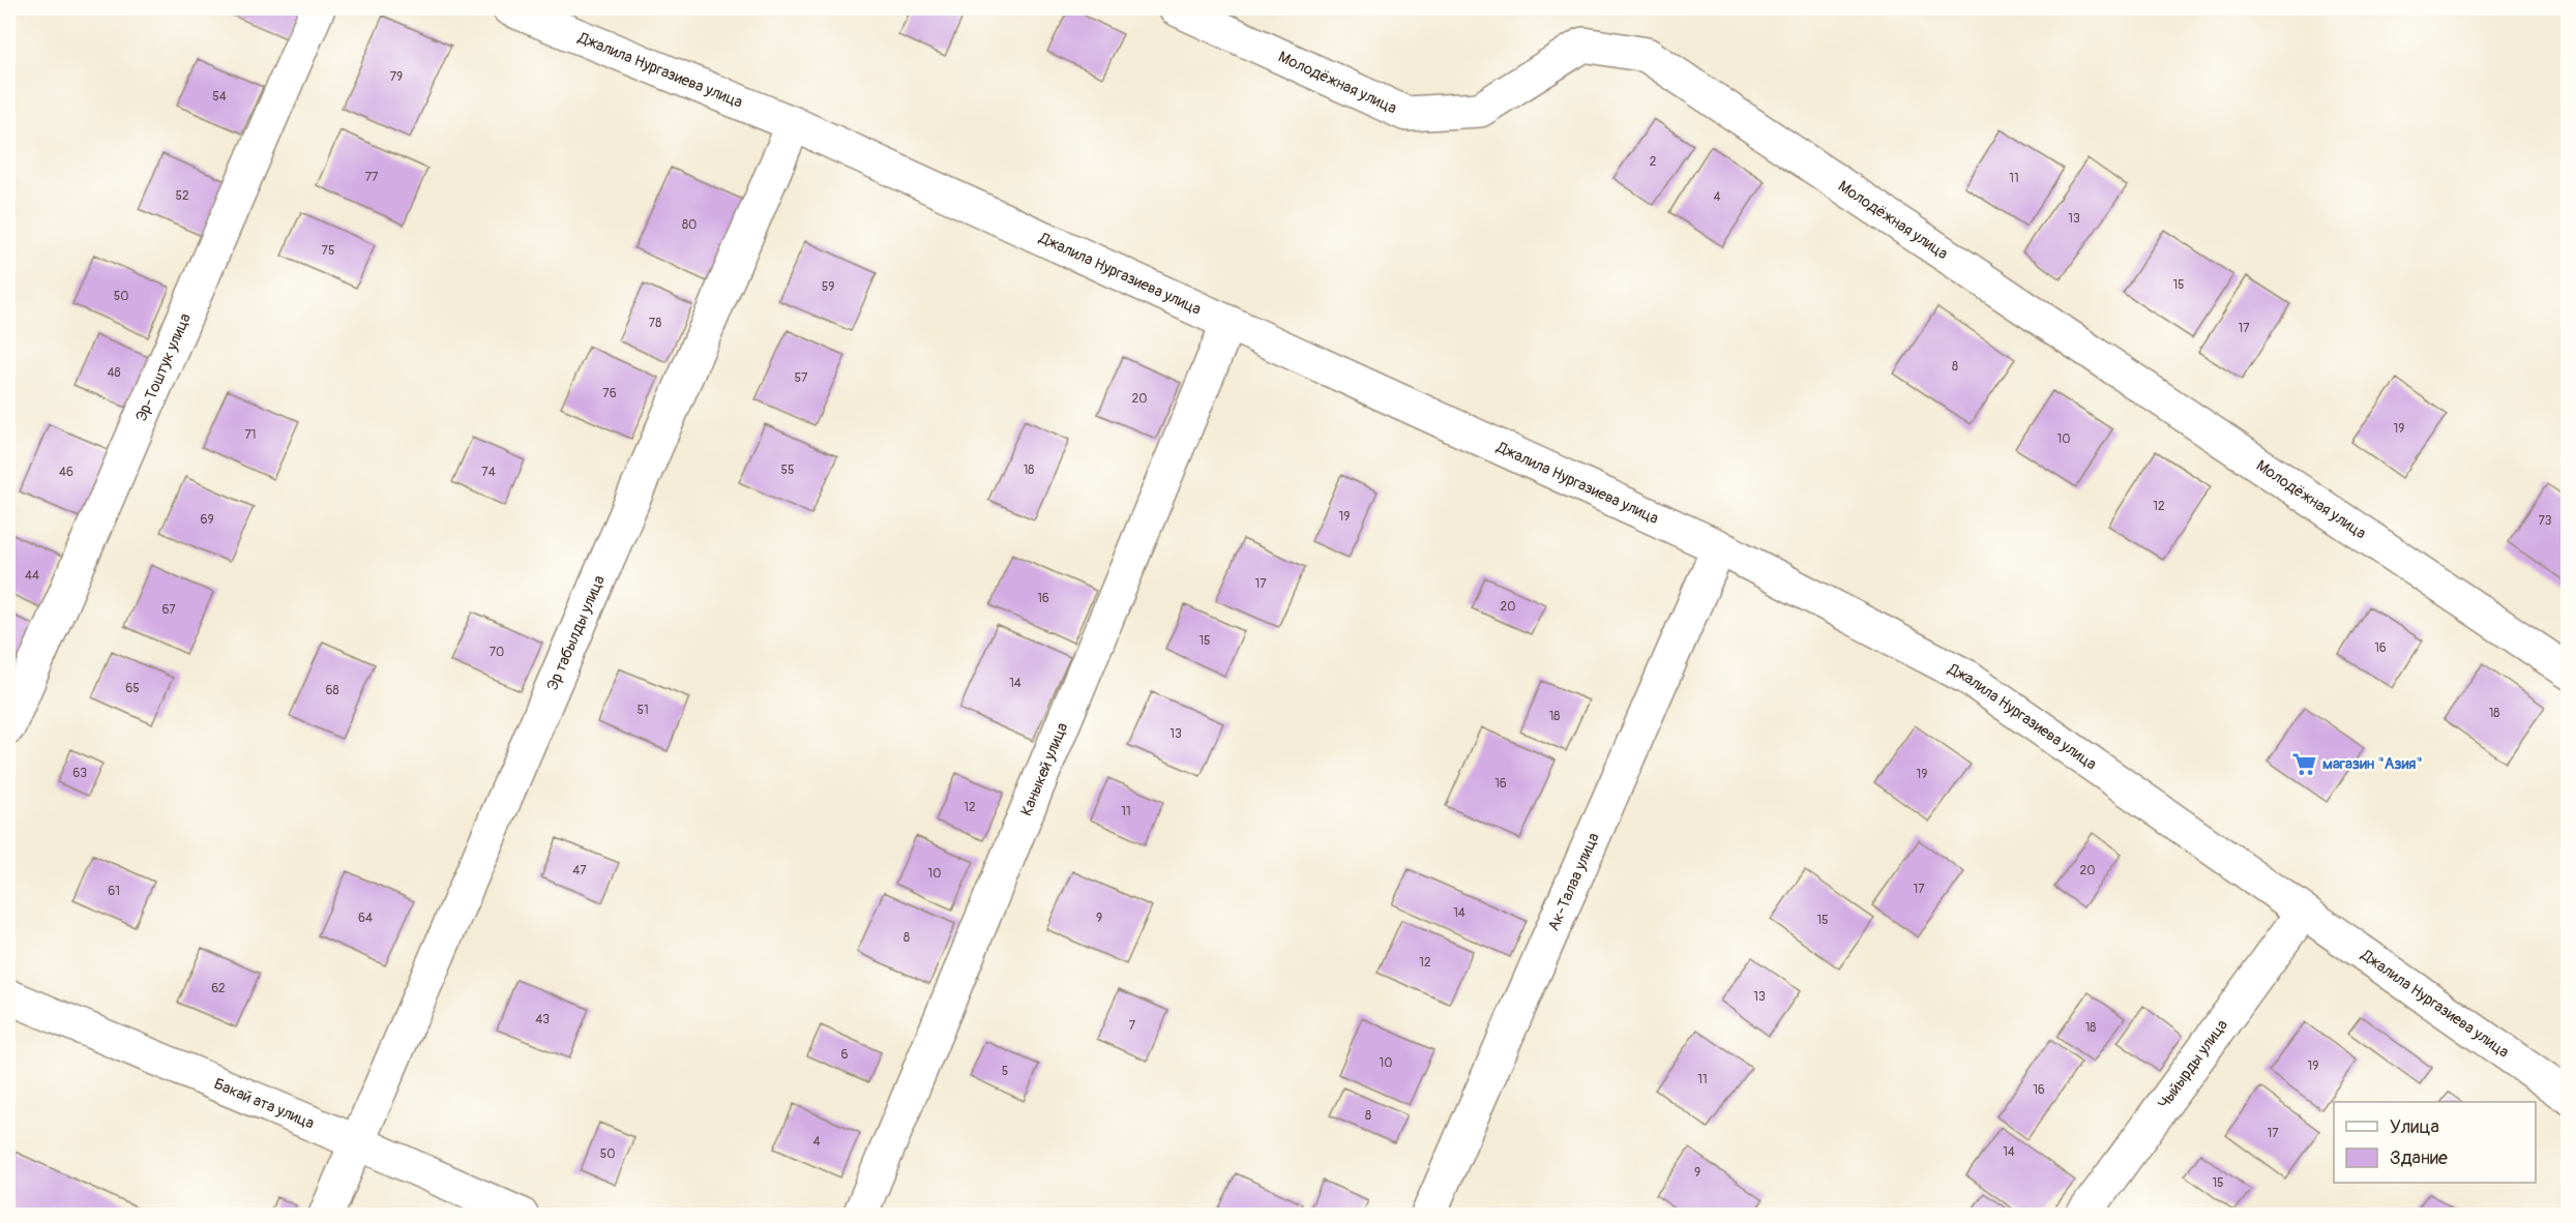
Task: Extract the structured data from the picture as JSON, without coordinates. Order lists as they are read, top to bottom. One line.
{"streets":{"street":["Джалила Нургазиева улица","Молодёжная улица","Эр-Тоштук улица","Эр табылды улица","Каныкей улица","Ак-Талаа улица","Чыйырды улица","Бакай ата улица"]},"crossings":[["Джалила Нургазиева улица","Эр табылды улица"],["Джалила Нургазиева улица","Каныкей улица"],["Джалила Нургазиева улица","Ак-Талаа улица"],["Джалила Нургазиева улица","Чыйырды улица"],["Эр табылды улица","Бакай ата улица"]],"places":{"supermarket":["магазин \"Азия\""]},"house_numbers":["79","54","2","77","11","52","4","13","80","75","15","59","50","78","17","8","48","57","76","20","19","71","10","55","18","46","74","12","19","69","73","44","17","16","20","67","15","16","70","14","65","68","51","18","18","13","63","19","16","12","11","47","20","10","17","61","14","64","9","15","8","12","62","13","43","7","18","6","10","19","5","11","16","8","17","4","14","50","9","15"],"legend":["Улица","Здание"]}
